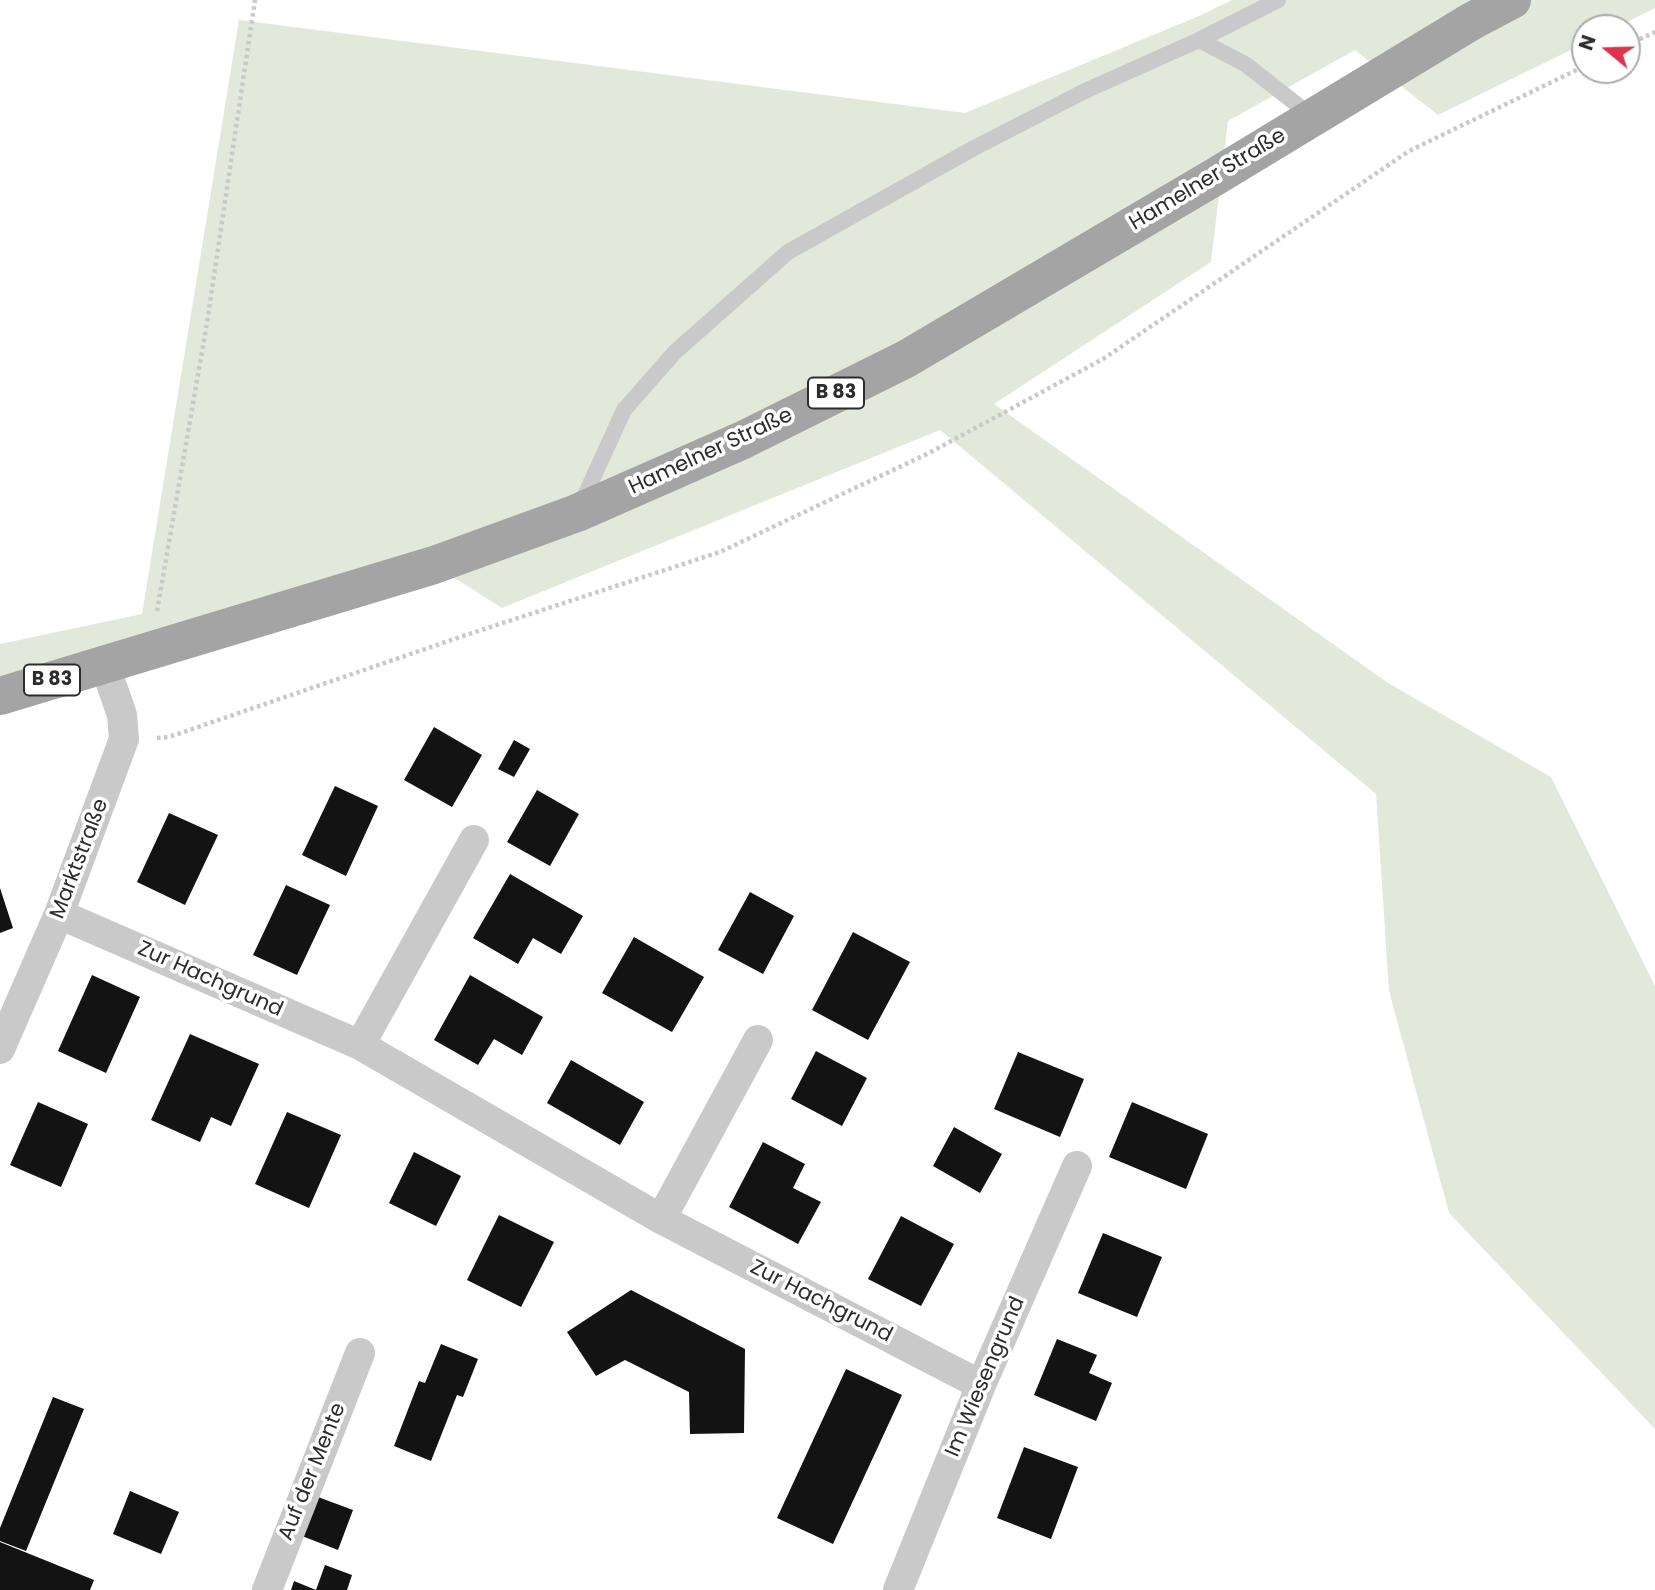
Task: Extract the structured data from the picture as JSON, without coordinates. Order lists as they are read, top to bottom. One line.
{"streets":{"main road":["Hamelner Straße","B 83"],"street":["Marktstraße","Zur Hachgrund","Im Wiesengrund","Auf der Mente"]},"crossings":[["Hamelner Straße","Marktstraße"],["Marktstraße","Zur Hachgrund"],["Zur Hachgrund","Im Wiesengrund"]],"north":"left"}
